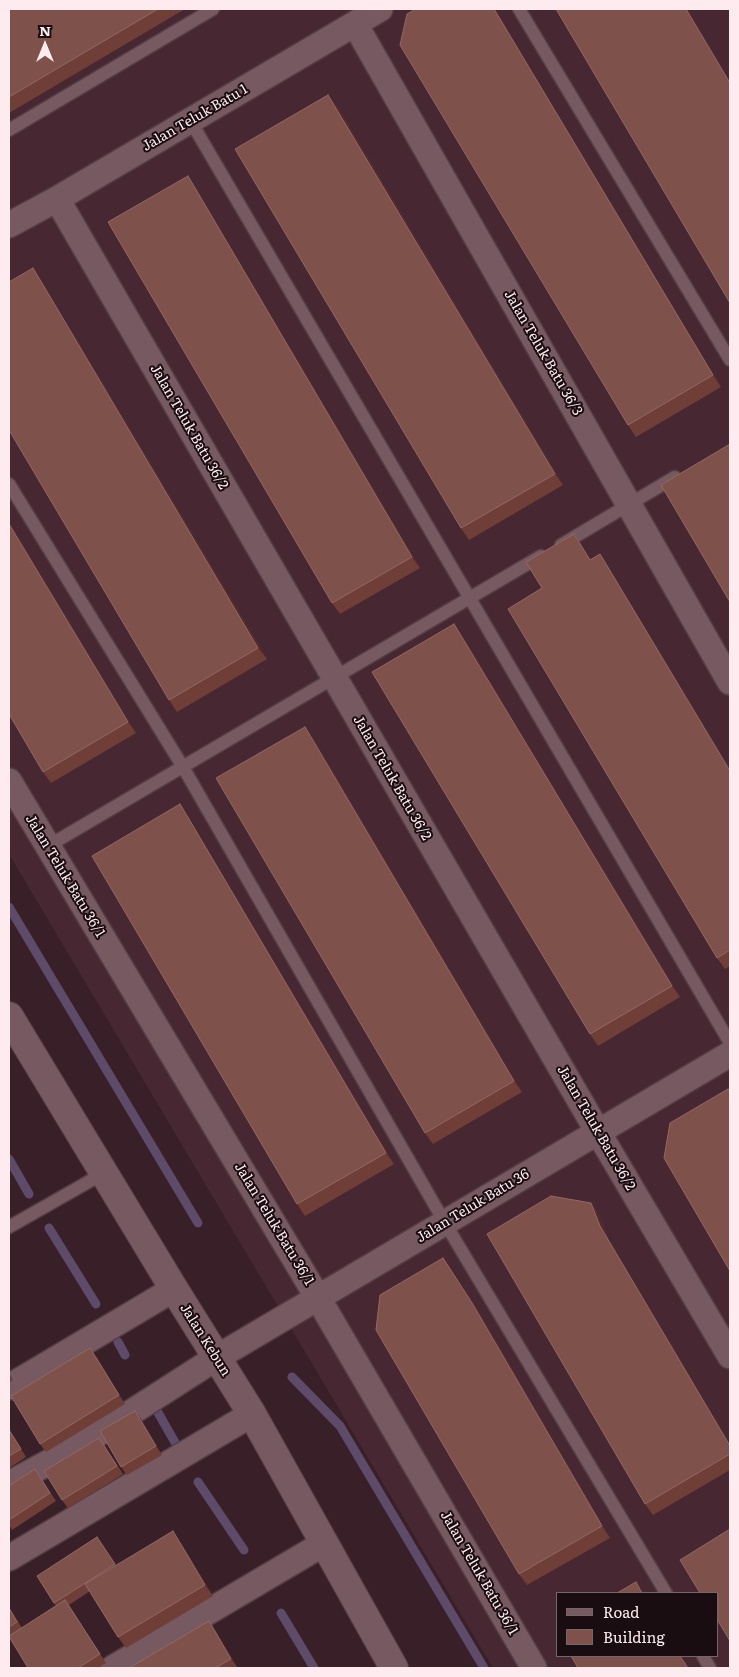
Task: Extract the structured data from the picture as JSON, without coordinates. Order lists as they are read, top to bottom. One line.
{"streets":{"main road":["Jalan Kebun"],"street":["Jalan Teluk Batu 1","Jalan Teluk Batu 36/3","Jalan Teluk Batu 36/2","Jalan Teluk Batu 36/1","Jalan Teluk Batu 36"]},"crossings":[["Jalan Teluk Batu 1","Jalan Teluk Batu 36/3"],["Jalan Teluk Batu 1","Jalan Teluk Batu 36/2"],["Jalan Teluk Batu 36/2","Jalan Teluk Batu 36"],["Jalan Teluk Batu 36/1","Jalan Teluk Batu 36"],["Jalan Teluk Batu 36","Jalan Kebun"]],"legend":["Road","Building"],"north":"top"}
